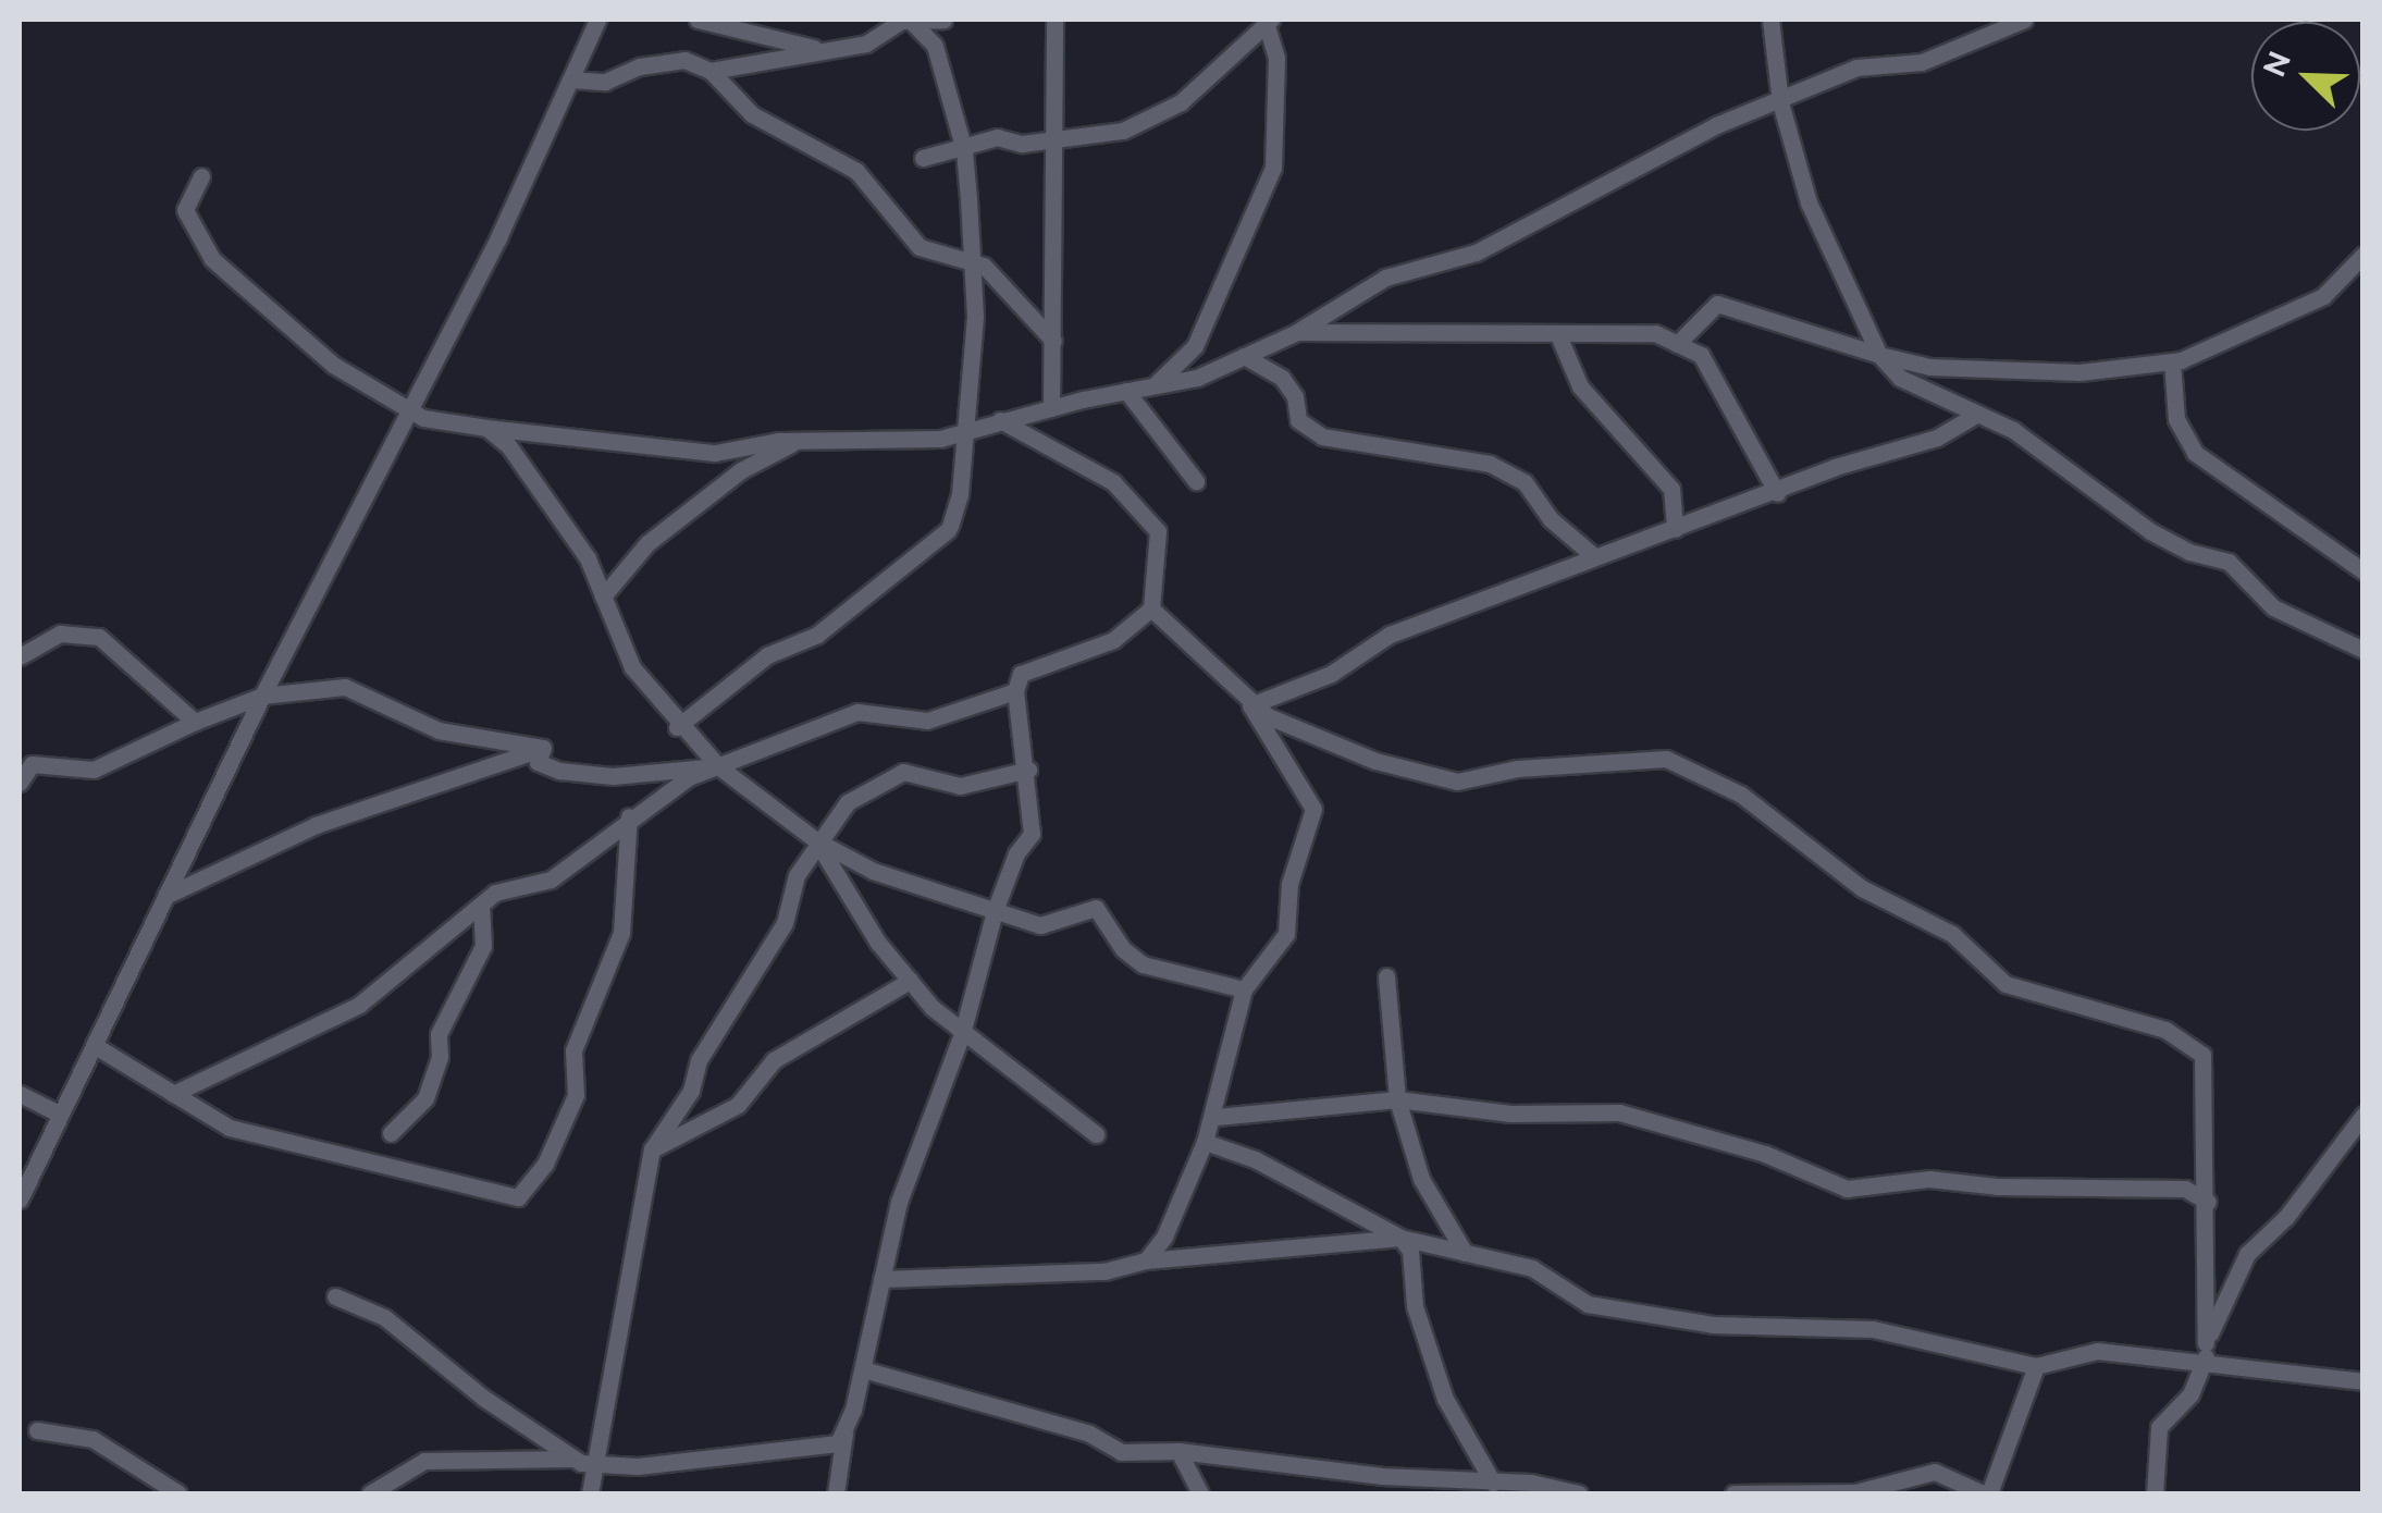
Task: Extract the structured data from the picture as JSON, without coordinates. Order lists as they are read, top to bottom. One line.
{"north":"top left"}
